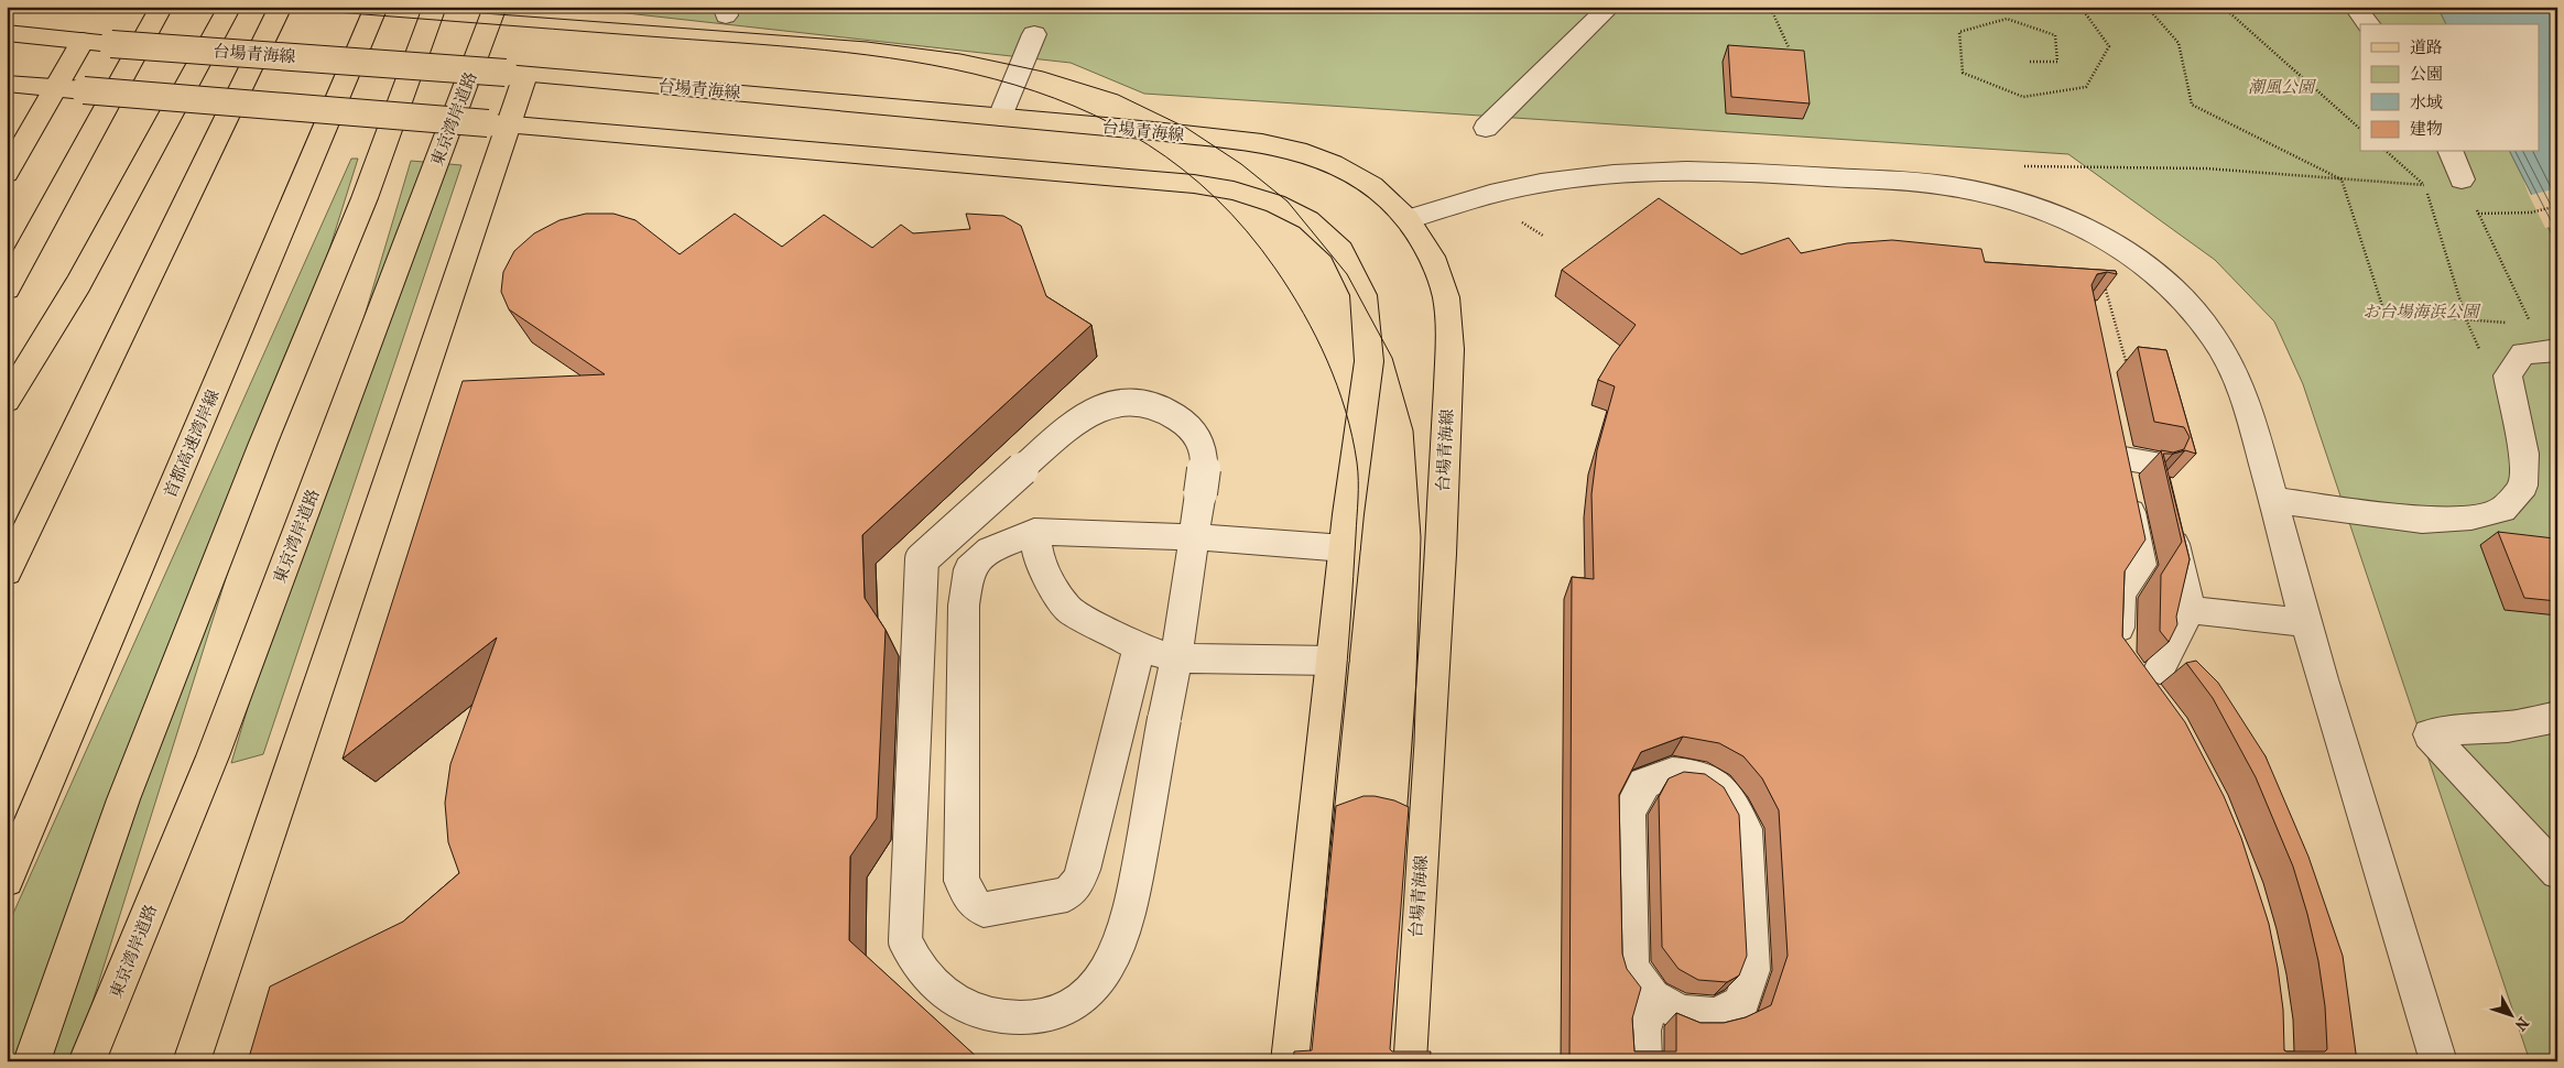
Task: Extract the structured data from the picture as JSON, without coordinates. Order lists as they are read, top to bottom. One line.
{"streets":{"main road":["台場青海線","東京湾岸道路","首都高速湾岸線"]},"parks":["潮風公園","お台場海浜公園"],"legend":["道路","公園","水域","建物"],"north":"bottom right"}
